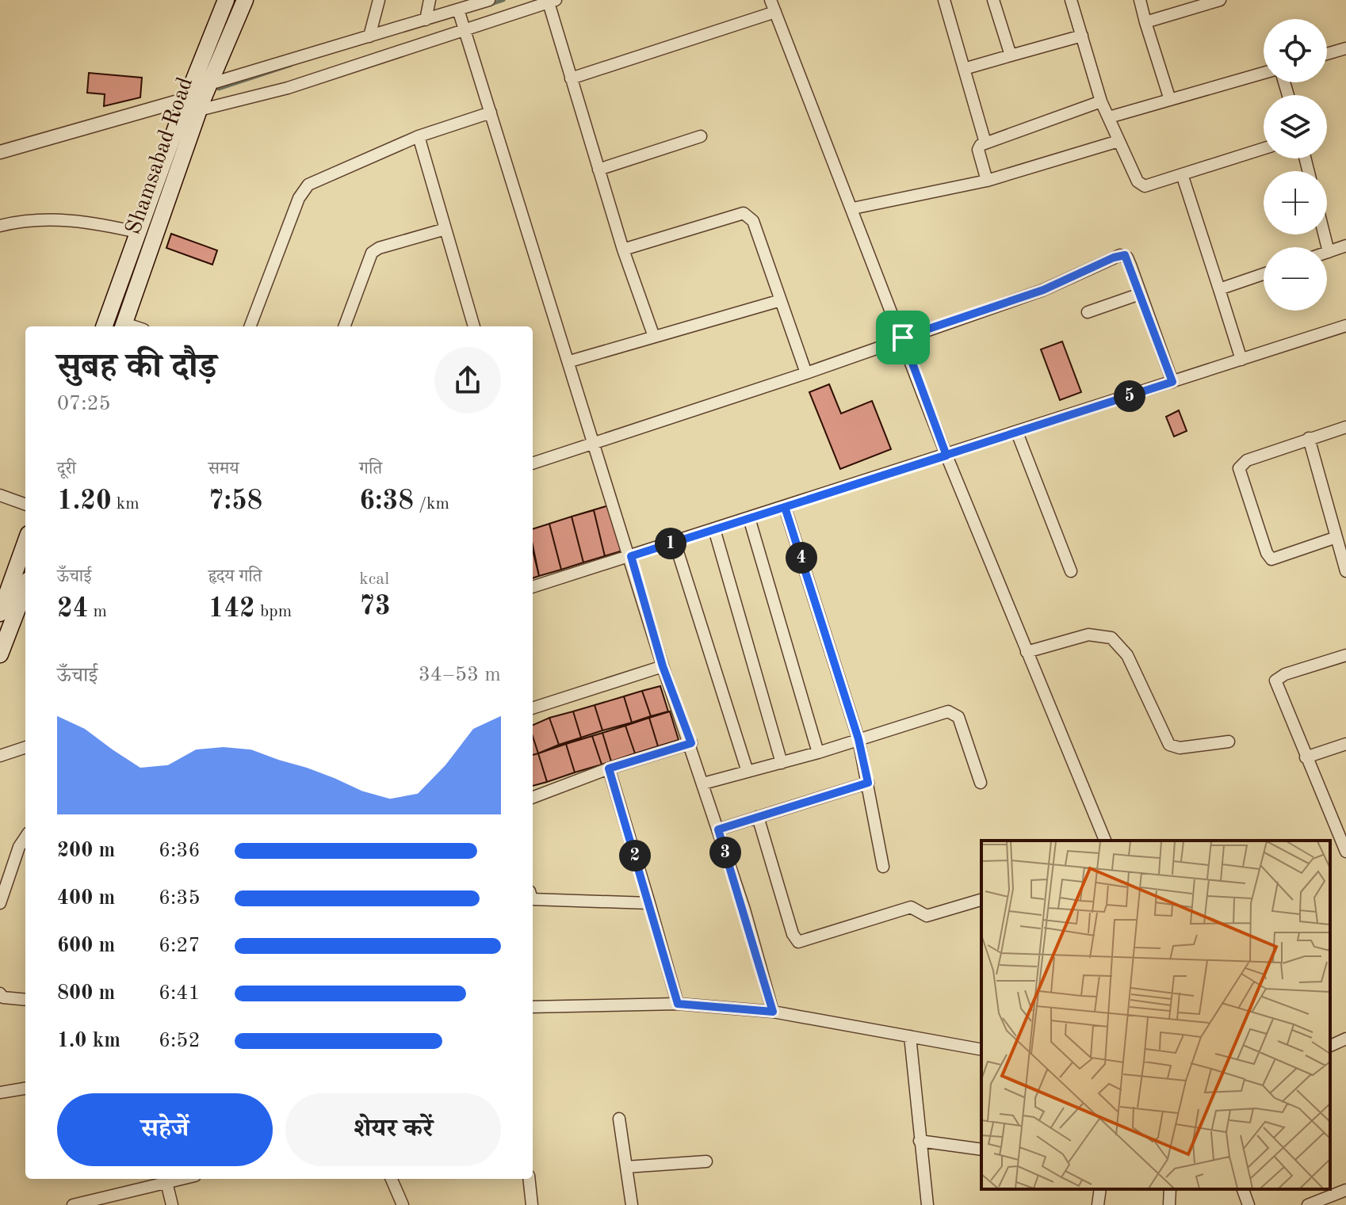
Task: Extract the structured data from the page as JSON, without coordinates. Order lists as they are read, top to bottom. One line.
{"streets":{"main road":["Shamsabad Road"]},"page":{"map_buttons":["+","−"],"heading":["सुबह की दौड़","07:25"],"pins":["5","1","4","3","2"],"stats":[["दूरी","1.20 km"],["समय","7:58"],["गति","6:38 /km"],["ऊँचाई","24 m"],["हृदय गति","142 bpm"],["kcal","73"]],"chart":["ऊँचाई","34–53 m"],"list":[{"name":"200 m","note":"6:36"},{"name":"400 m","note":"6:35"},{"name":"600 m","note":"6:27"},{"name":"800 m","note":"6:41"},{"name":"1.0 km","note":"6:52"}],"buttons":["सहेजें","शेयर करें"]}}
